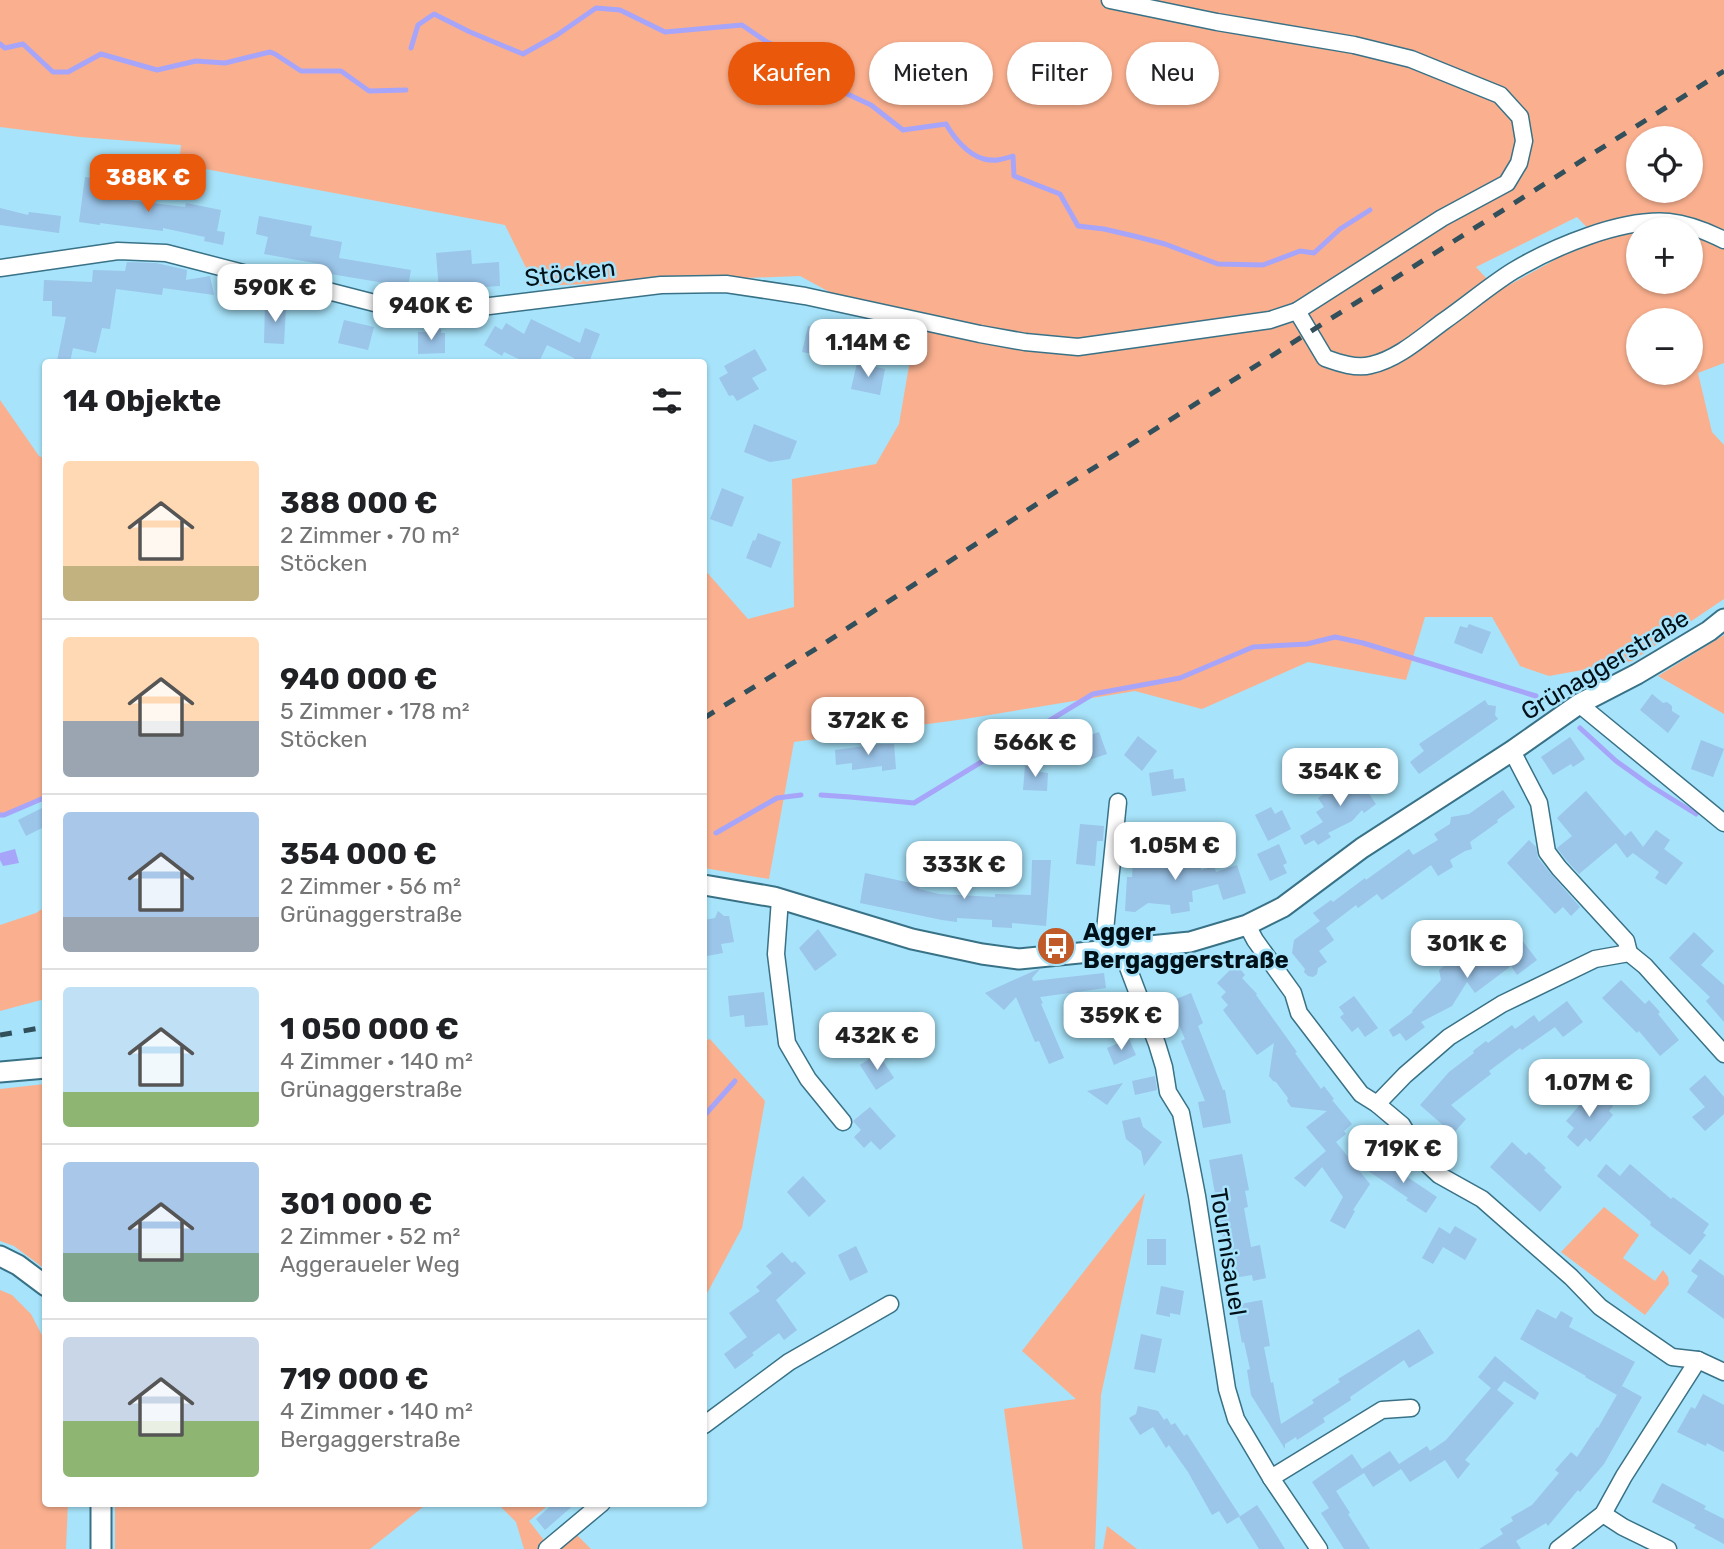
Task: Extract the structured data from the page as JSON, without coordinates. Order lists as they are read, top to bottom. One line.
{"streets":{"street":["Stöcken","Grünaggerstraße","Tournisauel"]},"crossings":[["Grünaggerstraße","Tournisauel"]],"places":{"bus stop":["Agger Bergaggerstraße"]},"page":{"chip":["Kaufen","Mieten","Filter","Neu"],"map_buttons":["+","−"],"price":["388K €","590K €","940K €","1.14M €","372K €","566K €","354K €","1.05M €","333K €","301K €","359K €","432K €","1.07M €","719K €"],"heading":"14 Objekte","list":[{"name":"388 000 €","note":"2 Zimmer · 70 m² · Stöcken"},{"name":"940 000 €","note":"5 Zimmer · 178 m² · Stöcken"},{"name":"354 000 €","note":"2 Zimmer · 56 m² · Grünaggerstraße"},{"name":"1 050 000 €","note":"4 Zimmer · 140 m² · Grünaggerstraße"},{"name":"301 000 €","note":"2 Zimmer · 52 m² · Aggeraueler Weg"},{"name":"719 000 €","note":"4 Zimmer · 140 m² · Bergaggerstraße"}]}}
